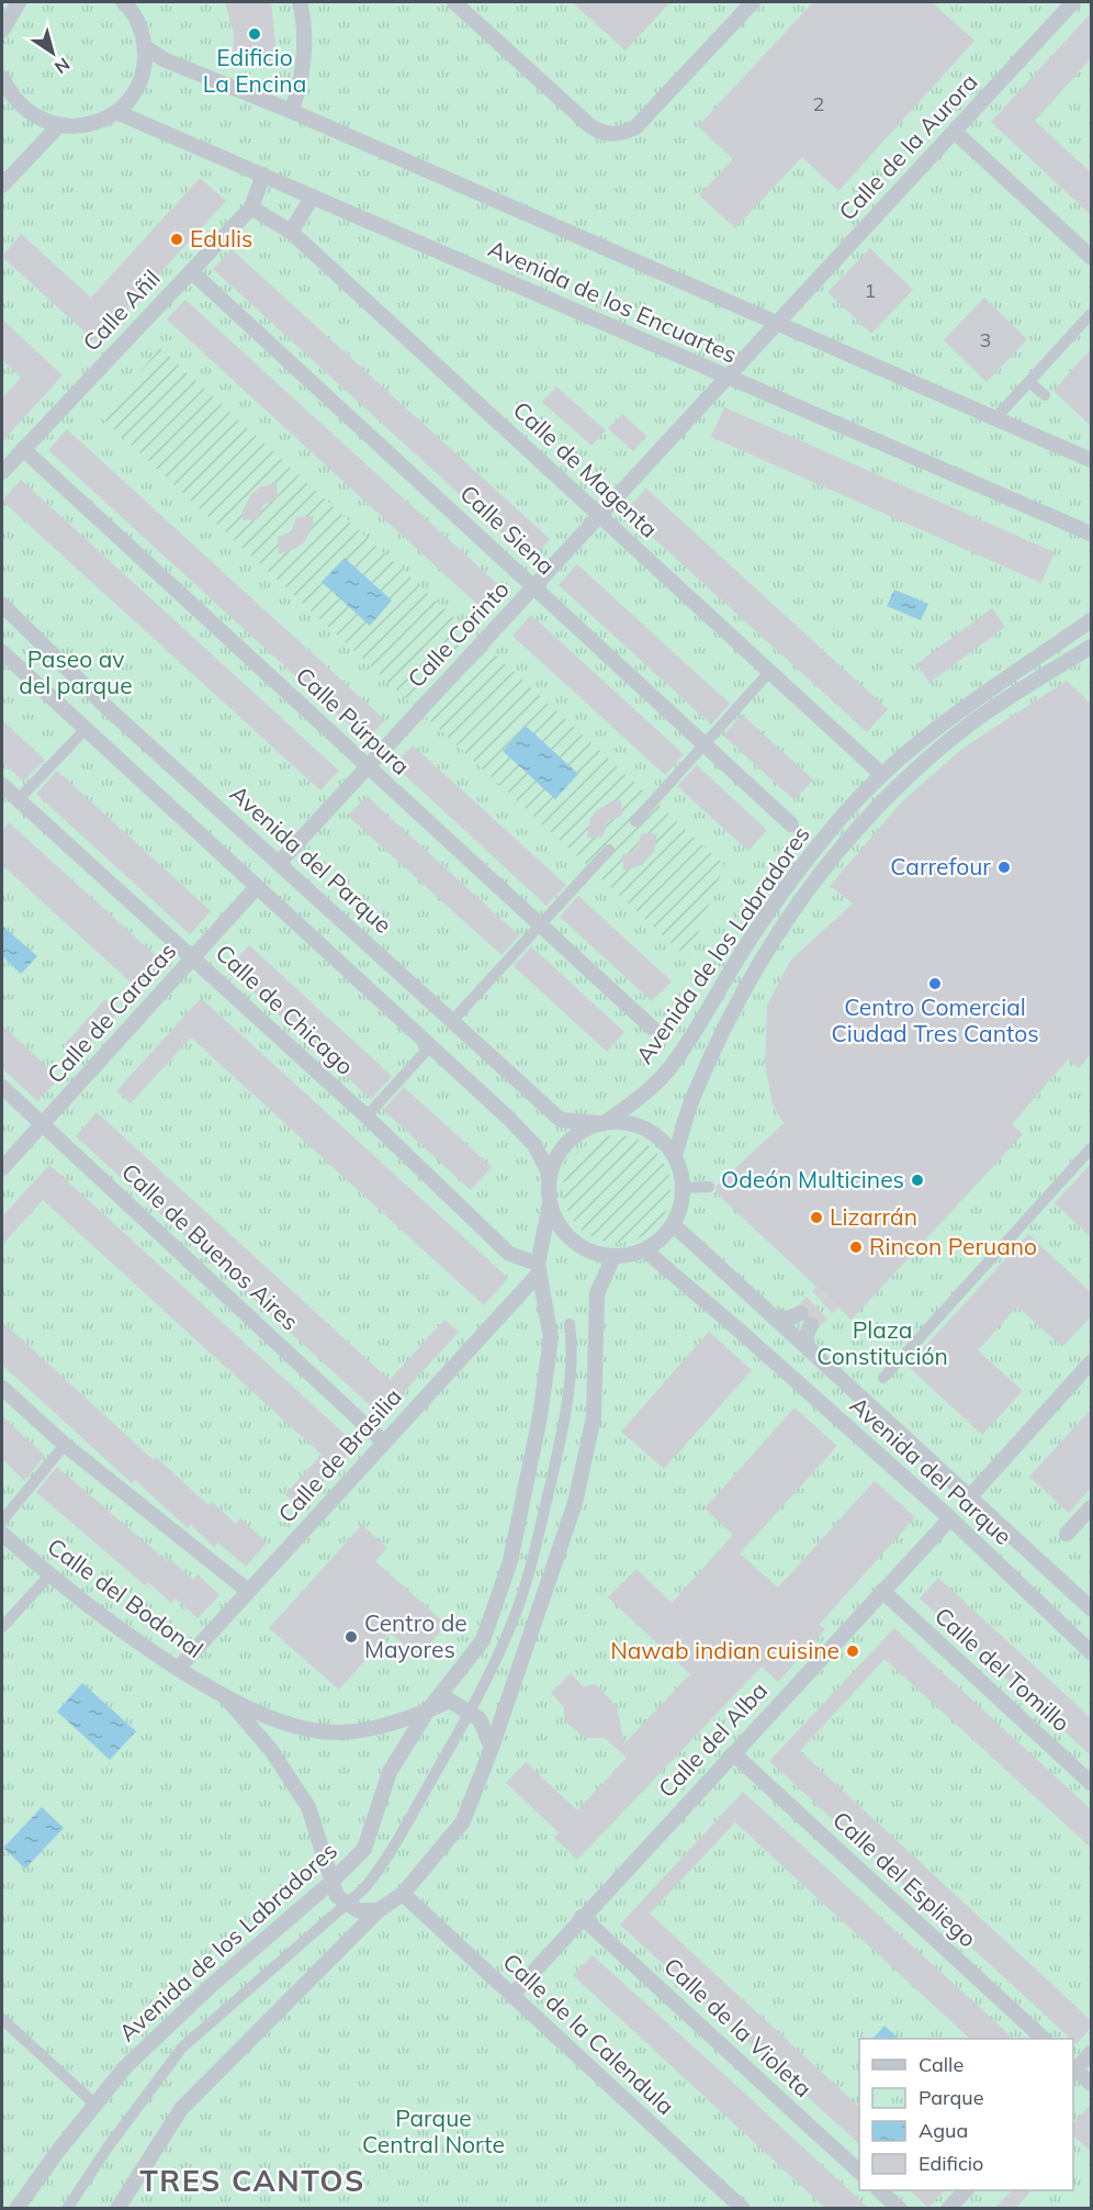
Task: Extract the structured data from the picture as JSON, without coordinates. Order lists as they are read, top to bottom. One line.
{"streets":{"street":["Calle de la Aurora","Avenida de los Encuartes","Calle Añil","Calle de Magenta","Calle Siena","Calle Corinto","Calle Púrpura","Avenida del Parque","Avenida de los Labradores","Calle de Chicago","Calle de Caracas","Calle de Buenos Aires","Calle de Brasilia","Calle del Bodonal","Calle del Tomillo","Calle del Alba","Calle del Espliego","Calle de la Violeta","Calle de la Calendula"]},"crossings":[["Calle de la Aurora","Avenida de los Encuartes"],["Calle de la Aurora","Calle Corinto"],["Avenida de los Encuartes","Calle Añil"],["Avenida de los Encuartes","Calle Corinto"],["Calle Añil","Calle de Magenta"],["Calle Añil","Calle Siena"],["Calle Añil","Calle Púrpura"],["Calle de Magenta","Calle Corinto"],["Calle de Magenta","Avenida de los Labradores"],["Calle Siena","Calle Corinto"],["Calle Corinto","Calle Púrpura"],["Calle Corinto","Avenida del Parque"],["Avenida del Parque","Avenida de los Labradores"],["Avenida del Parque","Calle del Alba"],["Avenida de los Labradores","Calle de Chicago"],["Avenida de los Labradores","Calle de Brasilia"],["Avenida de los Labradores","Calle del Bodonal"],["Calle de Chicago","Calle de Caracas"],["Calle de Chicago","Calle de Brasilia"],["Calle de Caracas","Calle de Buenos Aires"],["Calle de Buenos Aires","Calle de Brasilia"],["Calle de Brasilia","Calle del Bodonal"],["Calle del Tomillo","Calle del Alba"],["Calle del Alba","Calle del Espliego"],["Calle del Alba","Calle de la Violeta"],["Calle del Alba","Calle de la Calendula"]],"districts":["TRES CANTOS"],"parks":["Paseo av del parque","Plaza Constitución","Parque Central Norte"],"places":["Edificio La Encina","Edulis","Carrefour","Centro Comercial Ciudad Tres Cantos","Odeón Multicines","Lizarrán","Rincon Peruano","Centro de Mayores","Nawab indian cuisine"],"house_numbers":["2","1","3"],"legend":["Calle","Parque","Agua","Edificio"],"north":"bottom right"}
